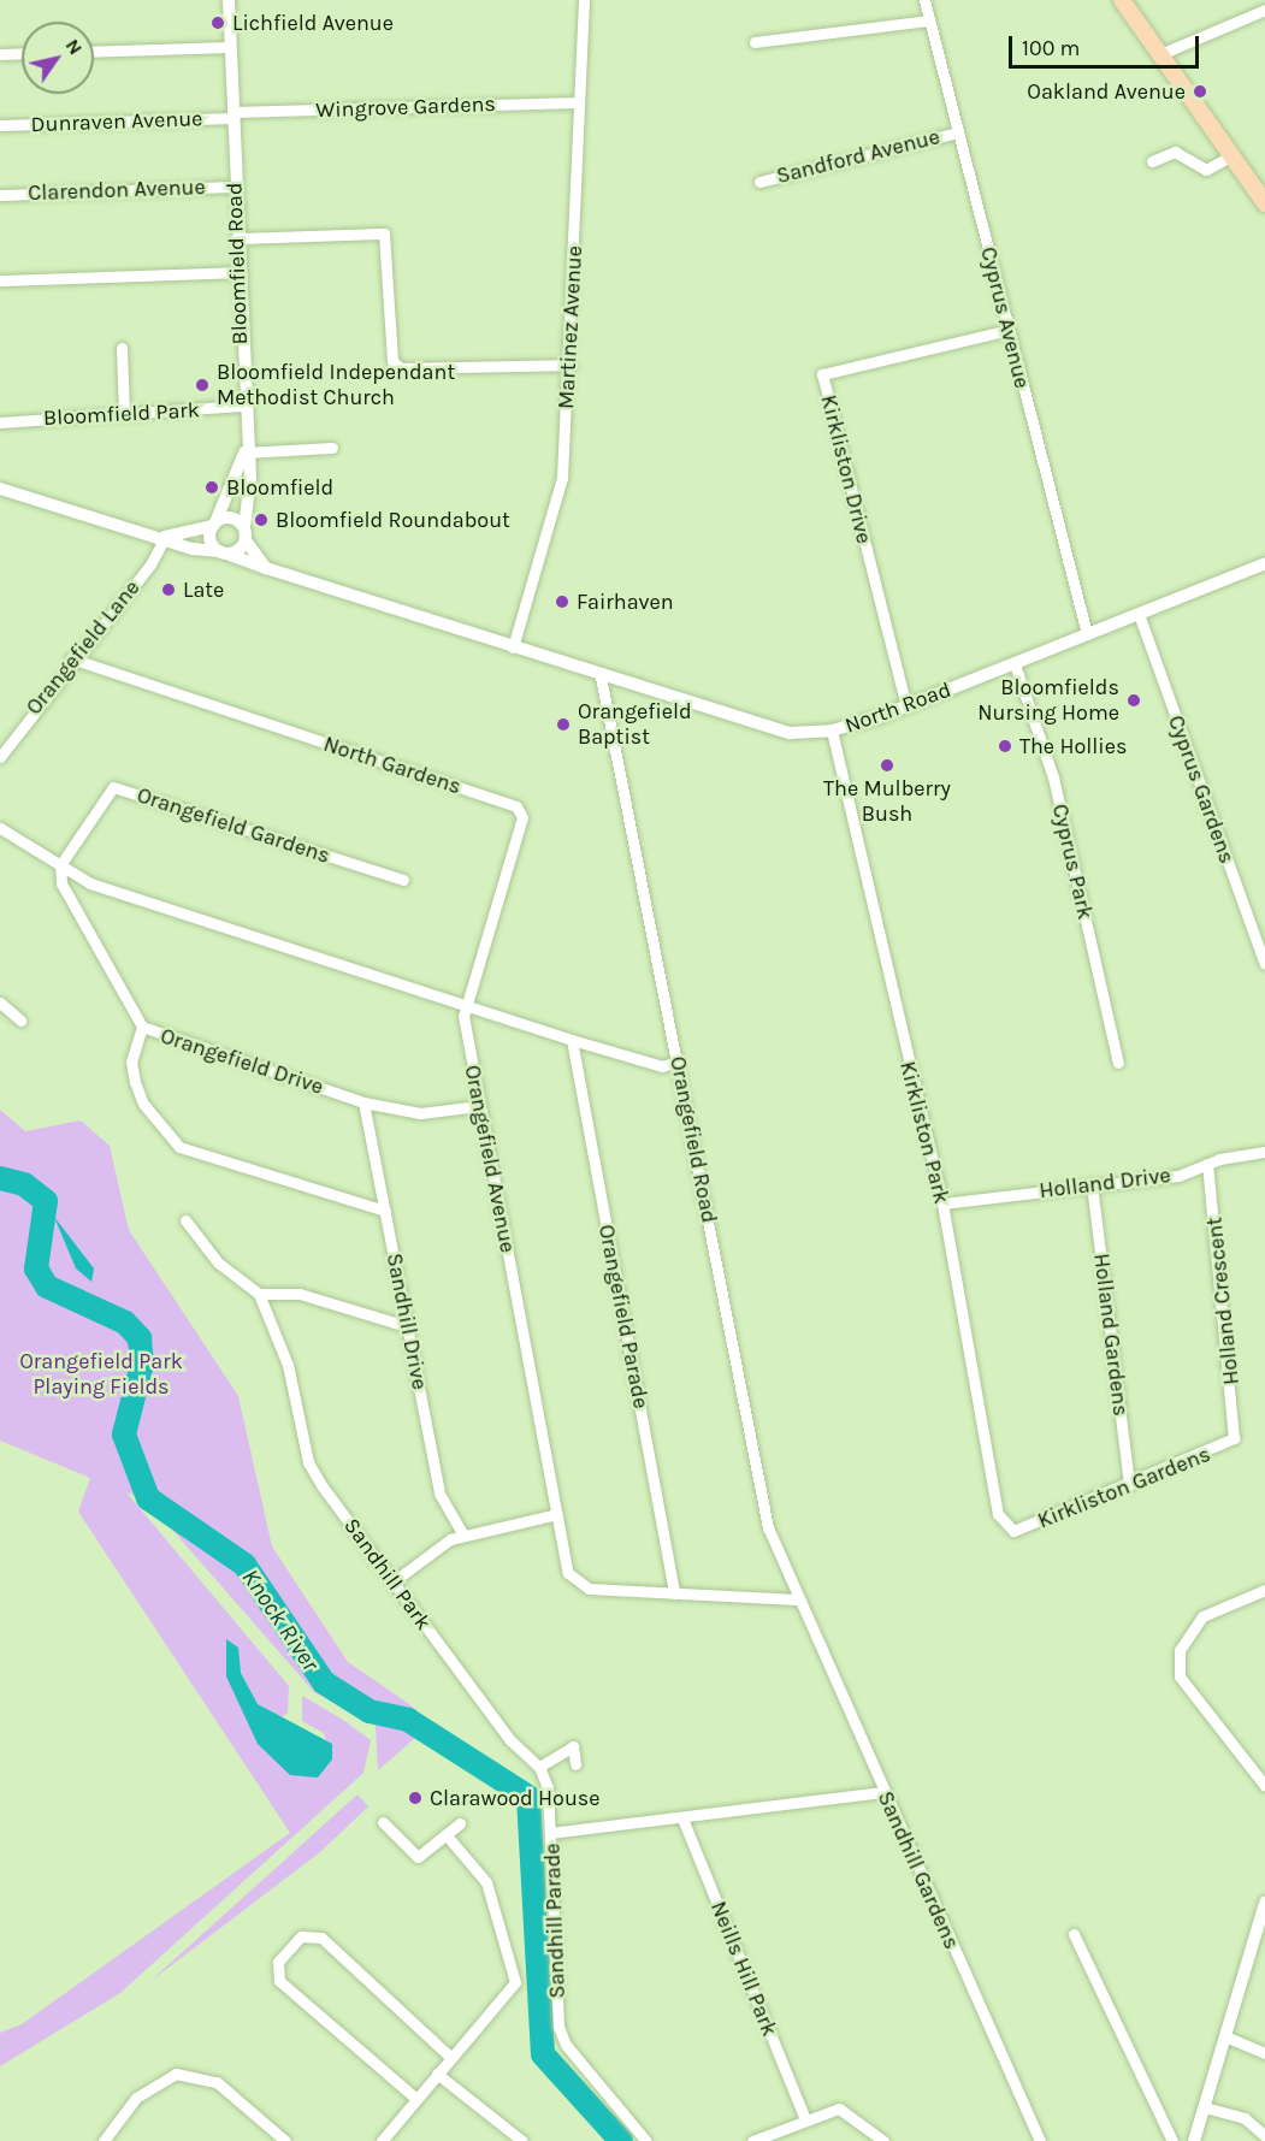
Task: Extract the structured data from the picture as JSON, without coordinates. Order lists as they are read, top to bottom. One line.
{"streets":{"street":["Wingrove Gardens","Dunraven Avenue","Sandford Avenue","Clarendon Avenue","Bloomfield Road","Cyprus Avenue","Martinez Avenue","Bloomfield Park","Kirkliston Drive","Orangefield Lane","North Road","North Gardens","Cyprus Gardens","Orangefield Gardens","Cyprus Park","Orangefield Drive","Kirkliston Park","Orangefield Road","Orangefield Avenue","Holland Drive","Holland Crescent","Orangefield Parade","Sandhill Drive","Holland Gardens","Kirkliston Gardens","Sandhill Park","Sandhill Gardens","Sandhill Parade","Neills Hill Park"]},"crossings":[["Wingrove Gardens","Dunraven Avenue"],["Wingrove Gardens","Bloomfield Road"],["Wingrove Gardens","Martinez Avenue"],["Dunraven Avenue","Bloomfield Road"],["Sandford Avenue","Cyprus Avenue"],["Clarendon Avenue","Bloomfield Road"],["Bloomfield Road","Bloomfield Park"],["Cyprus Avenue","Kirkliston Drive"],["Cyprus Avenue","North Road"],["Martinez Avenue","North Road"],["Kirkliston Drive","North Road"],["Orangefield Lane","North Gardens"],["North Road","Cyprus Gardens"],["North Road","Cyprus Park"],["North Road","Kirkliston Park"],["North Road","Orangefield Road"],["North Gardens","Orangefield Avenue"],["Orangefield Gardens","Orangefield Drive"],["Orangefield Drive","Orangefield Avenue"],["Orangefield Drive","Sandhill Drive"],["Kirkliston Park","Holland Drive"],["Kirkliston Park","Kirkliston Gardens"],["Orangefield Road","Orangefield Avenue"],["Orangefield Road","Sandhill Gardens"],["Orangefield Avenue","Orangefield Parade"],["Orangefield Avenue","Sandhill Gardens"],["Holland Drive","Holland Crescent"],["Holland Drive","Holland Gardens"],["Holland Crescent","Kirkliston Gardens"],["Holland Gardens","Kirkliston Gardens"],["Sandhill Gardens","Sandhill Parade"],["Sandhill Parade","Neills Hill Park"]],"water":["Knock River"],"parks":["Orangefield Park Playing Fields"],"places":["Lichfield Avenue","Oakland Avenue","Bloomfield Independant Methodist Church","Bloomfield","Bloomfield Roundabout","Late","Fairhaven","Bloomfields Nursing Home","Orangefield Baptist","The Hollies","The Mulberry Bush","Clarawood House"],"scale_bar":"100 m","north":"top right"}
